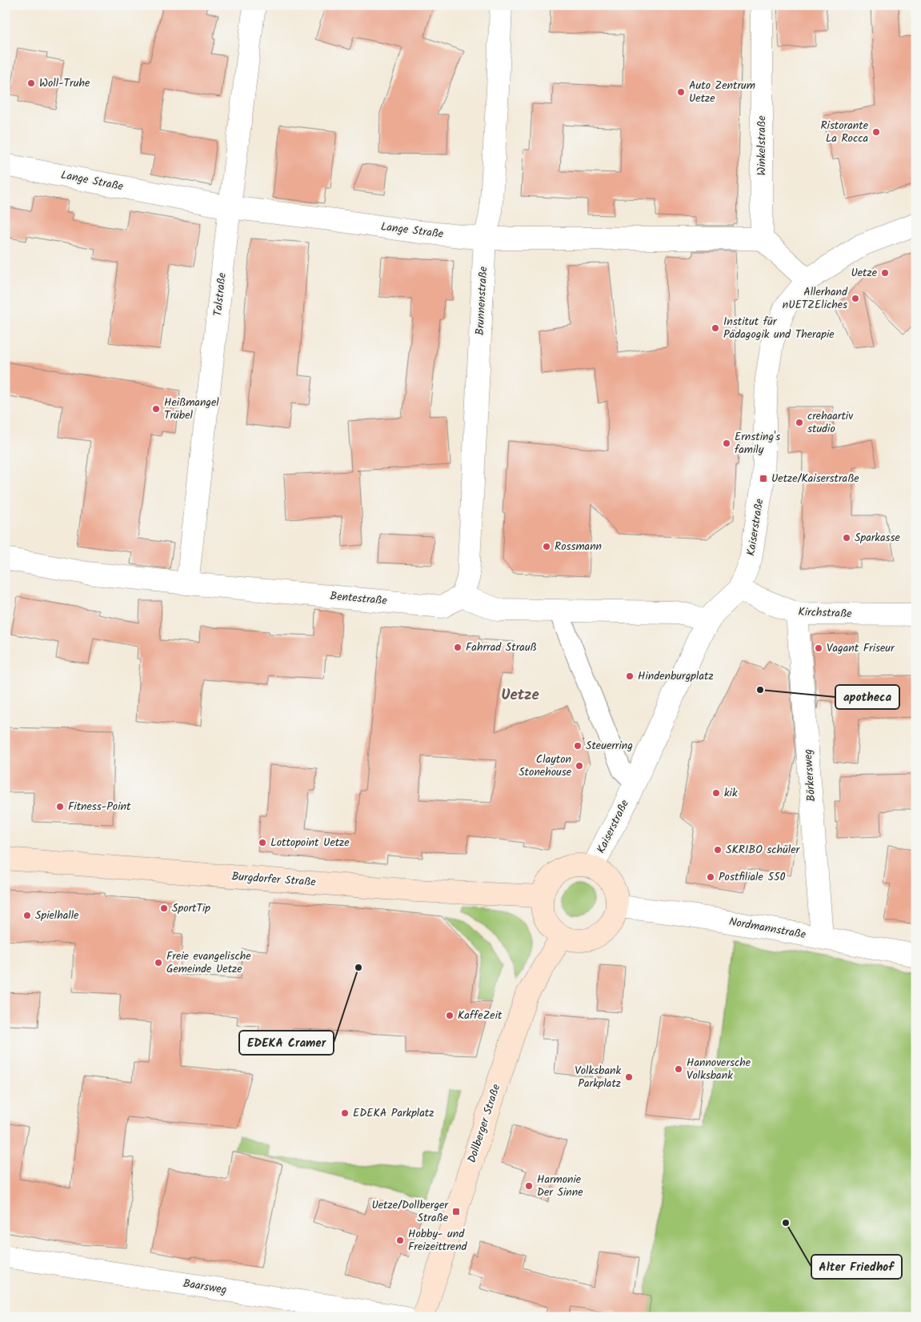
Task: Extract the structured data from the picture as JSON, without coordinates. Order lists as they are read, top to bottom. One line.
{"streets":{"main road":["Burgdorfer Straße","Dollberger Straße"],"street":["Winkelstraße","Lange Straße","Talstraße","Brunnenstraße","Kaiserstraße","Bentestraße","Kirchstraße","Börkersweg","Nordmannstraße","Baarsweg"]},"crossings":[["Winkelstraße","Lange Straße"],["Lange Straße","Talstraße"],["Lange Straße","Brunnenstraße"],["Talstraße","Bentestraße"],["Brunnenstraße","Bentestraße"],["Kaiserstraße","Kirchstraße"],["Kaiserstraße","Burgdorfer Straße"],["Kaiserstraße","Nordmannstraße"],["Kaiserstraße","Dollberger Straße"],["Kirchstraße","Börkersweg"],["Börkersweg","Nordmannstraße"],["Burgdorfer Straße","Nordmannstraße"],["Burgdorfer Straße","Dollberger Straße"],["Nordmannstraße","Dollberger Straße"]],"districts":["Uetze"],"places":{"other":["Woll-Truhe","Auto Zentrum Uetze","Ristorante La Rocca","Uetze","Allerhand nUETZEliches","Institut für Pädagogik und Therapie","Heißmangel Trübel","crehaartiv studio","Ernsting's family","Sparkasse","Rossmann","Fahrrad Strauß","Vagant Friseur","Hindenburgplatz","apotheca","Steuerring","Clayton Stonehouse","kik","Fitness-Point","Lottopoint Uetze","SKRIBO schüler","Postfiliale 550","SportTip","Spielhalle","Freie evangelische Gemeinde Uetze","EDEKA Cramer","KaffeZeit","Hannoversche Volksbank","Volksbank Parkplatz","EDEKA Parkplatz","Harmonie Der Sinne","Alter Friedhof","Hobby- und Freizeittrend"],"transit":["Uetze/Kaiserstraße","Uetze/Dollberger Straße"]}}
